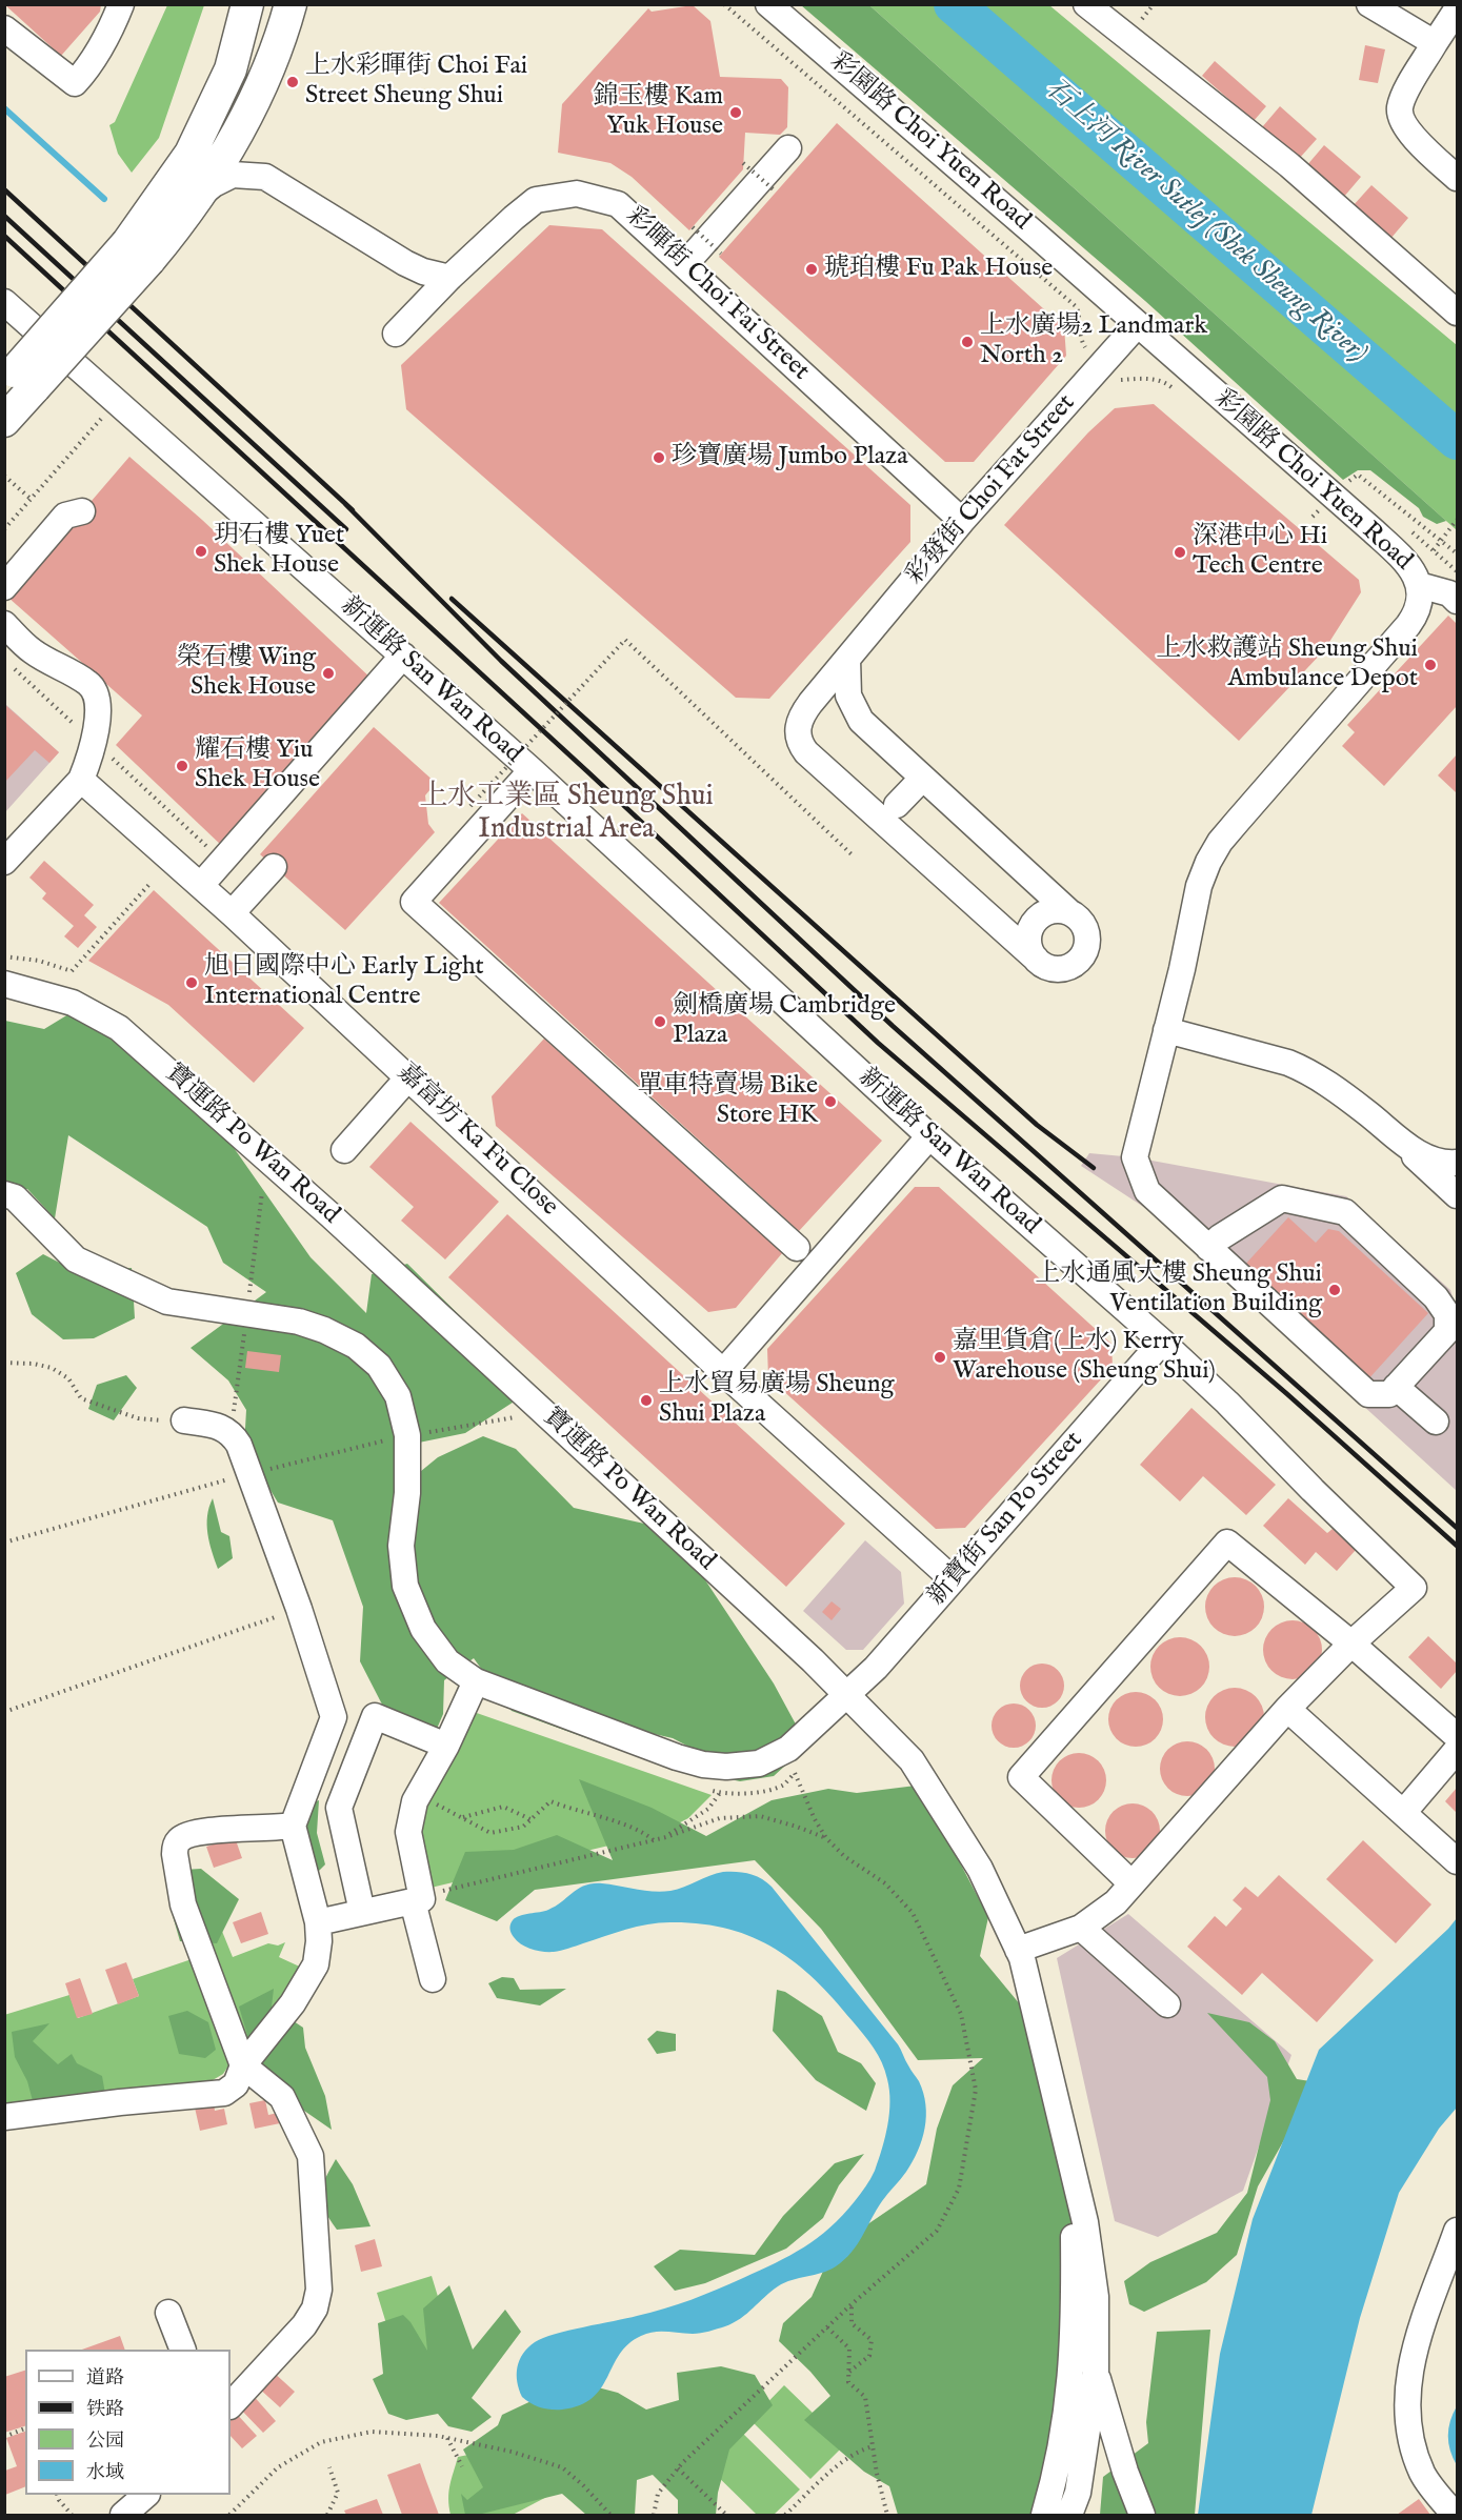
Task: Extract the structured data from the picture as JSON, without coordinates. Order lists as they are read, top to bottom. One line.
{"streets":{"street":["彩園路 Choi Yuen Road","彩暉街 Choi Fai Street","彩發街 Choi Fat Street","新運路 San Wan Road","嘉富坊 Ka Fu Close","寶運路 Po Wan Road","新寶街 San Po Street"]},"crossings":[["彩園路 Choi Yuen Road","彩發街 Choi Fat Street"],["彩暉街 Choi Fai Street","彩發街 Choi Fat Street"],["新運路 San Wan Road","新寶街 San Po Street"],["嘉富坊 Ka Fu Close","新寶街 San Po Street"],["寶運路 Po Wan Road","新寶街 San Po Street"]],"districts":["上水工業區 Sheung Shui Industrial Area"],"water":["石上河 River Sutlej (Shek Sheung River)"],"places":["上水彩暉街 Choi Fai Street Sheung Shui","錦玉樓 Kam Yuk House","琥珀樓 Fu Pak House","上水廣場2 Landmark North 2","珍寶廣場 Jumbo Plaza","玥石樓 Yuet Shek House","深港中心 Hi Tech Centre","上水救護站 Sheung Shui Ambulance Depot","榮石樓 Wing Shek House","耀石樓 Yiu Shek House","旭日國際中心 Early Light International Centre","劍橋廣場 Cambridge Plaza","單車特賣場 Bike Store HK","上水通風大樓 Sheung Shui Ventilation Building","嘉里貨倉(上水) Kerry Warehouse (Sheung Shui)","上水貿易廣場 Sheung Shui Plaza"],"legend":["道路","铁路","公园","水域"]}
